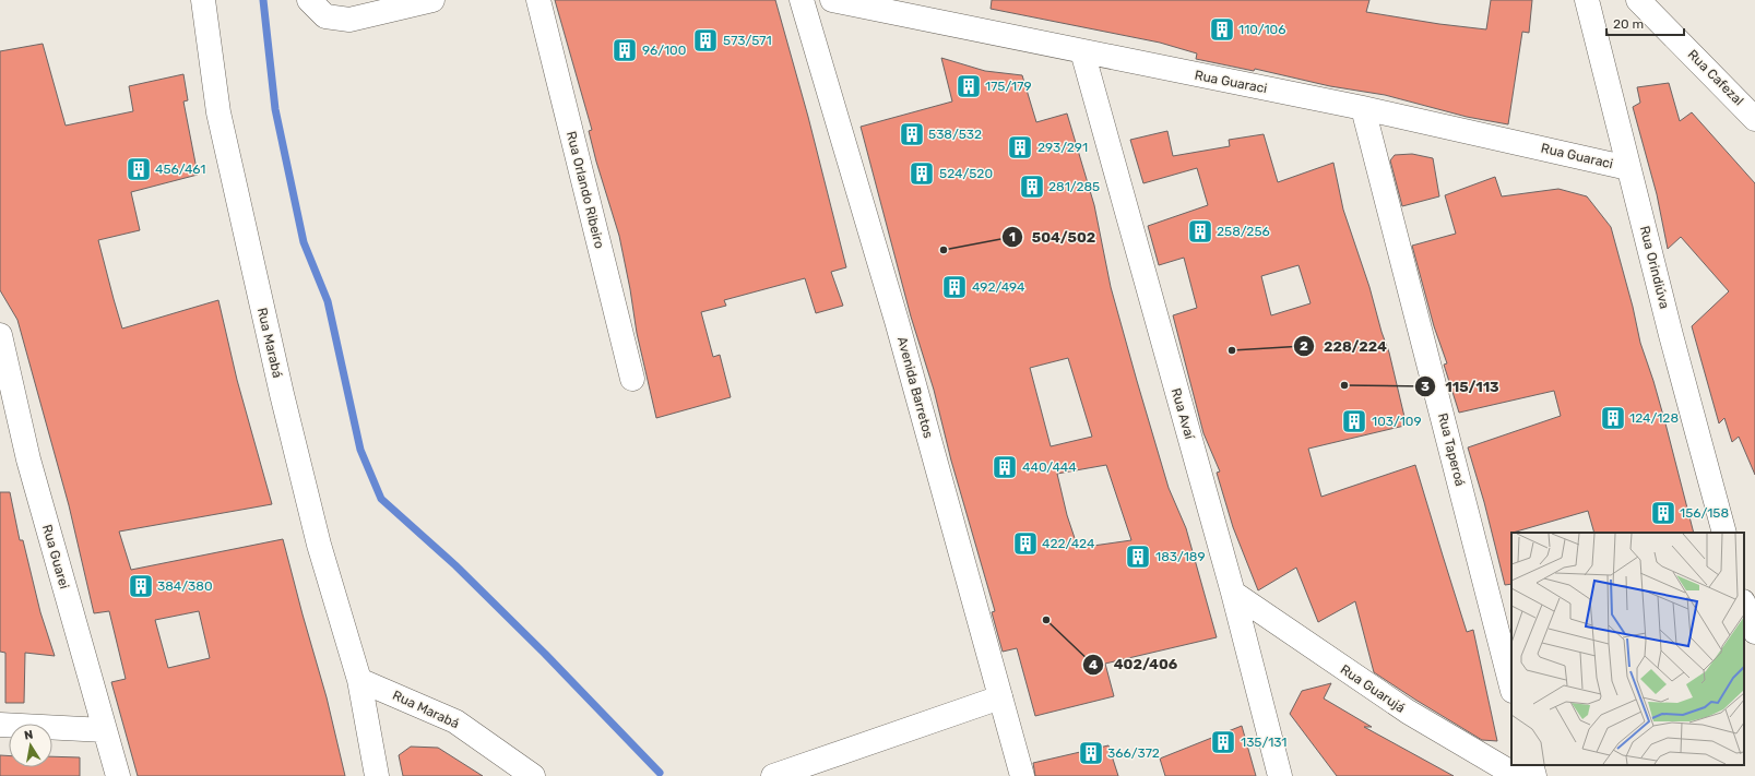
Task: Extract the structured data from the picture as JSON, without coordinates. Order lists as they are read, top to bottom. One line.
{"streets":{"street":["Rua Cafezal","Rua Guaraci","Rua Orlando Ribeiro","Rua Orindiúva","Rua Marabá","Avenida Barretos","Rua Avaí","Rua Taperoá","Rua Guarei","Rua Guarujá"]},"crossings":[["Rua Guaraci","Rua Orindiúva"],["Rua Guaraci","Rua Avaí"],["Rua Guaraci","Rua Taperoá"],["Rua Avaí","Rua Guarujá"]],"places":{"building":["110/106","573/571","96/100","175/179","538/532","293/291","456/461","524/520","281/285","258/256","492/494","124/128","103/109","440/444","156/158","422/424","183/189","384/380","135/131","366/372"],"other":["504/502","228/224","115/113","402/406"]},"scale_bar":"20 m","north":"top"}
